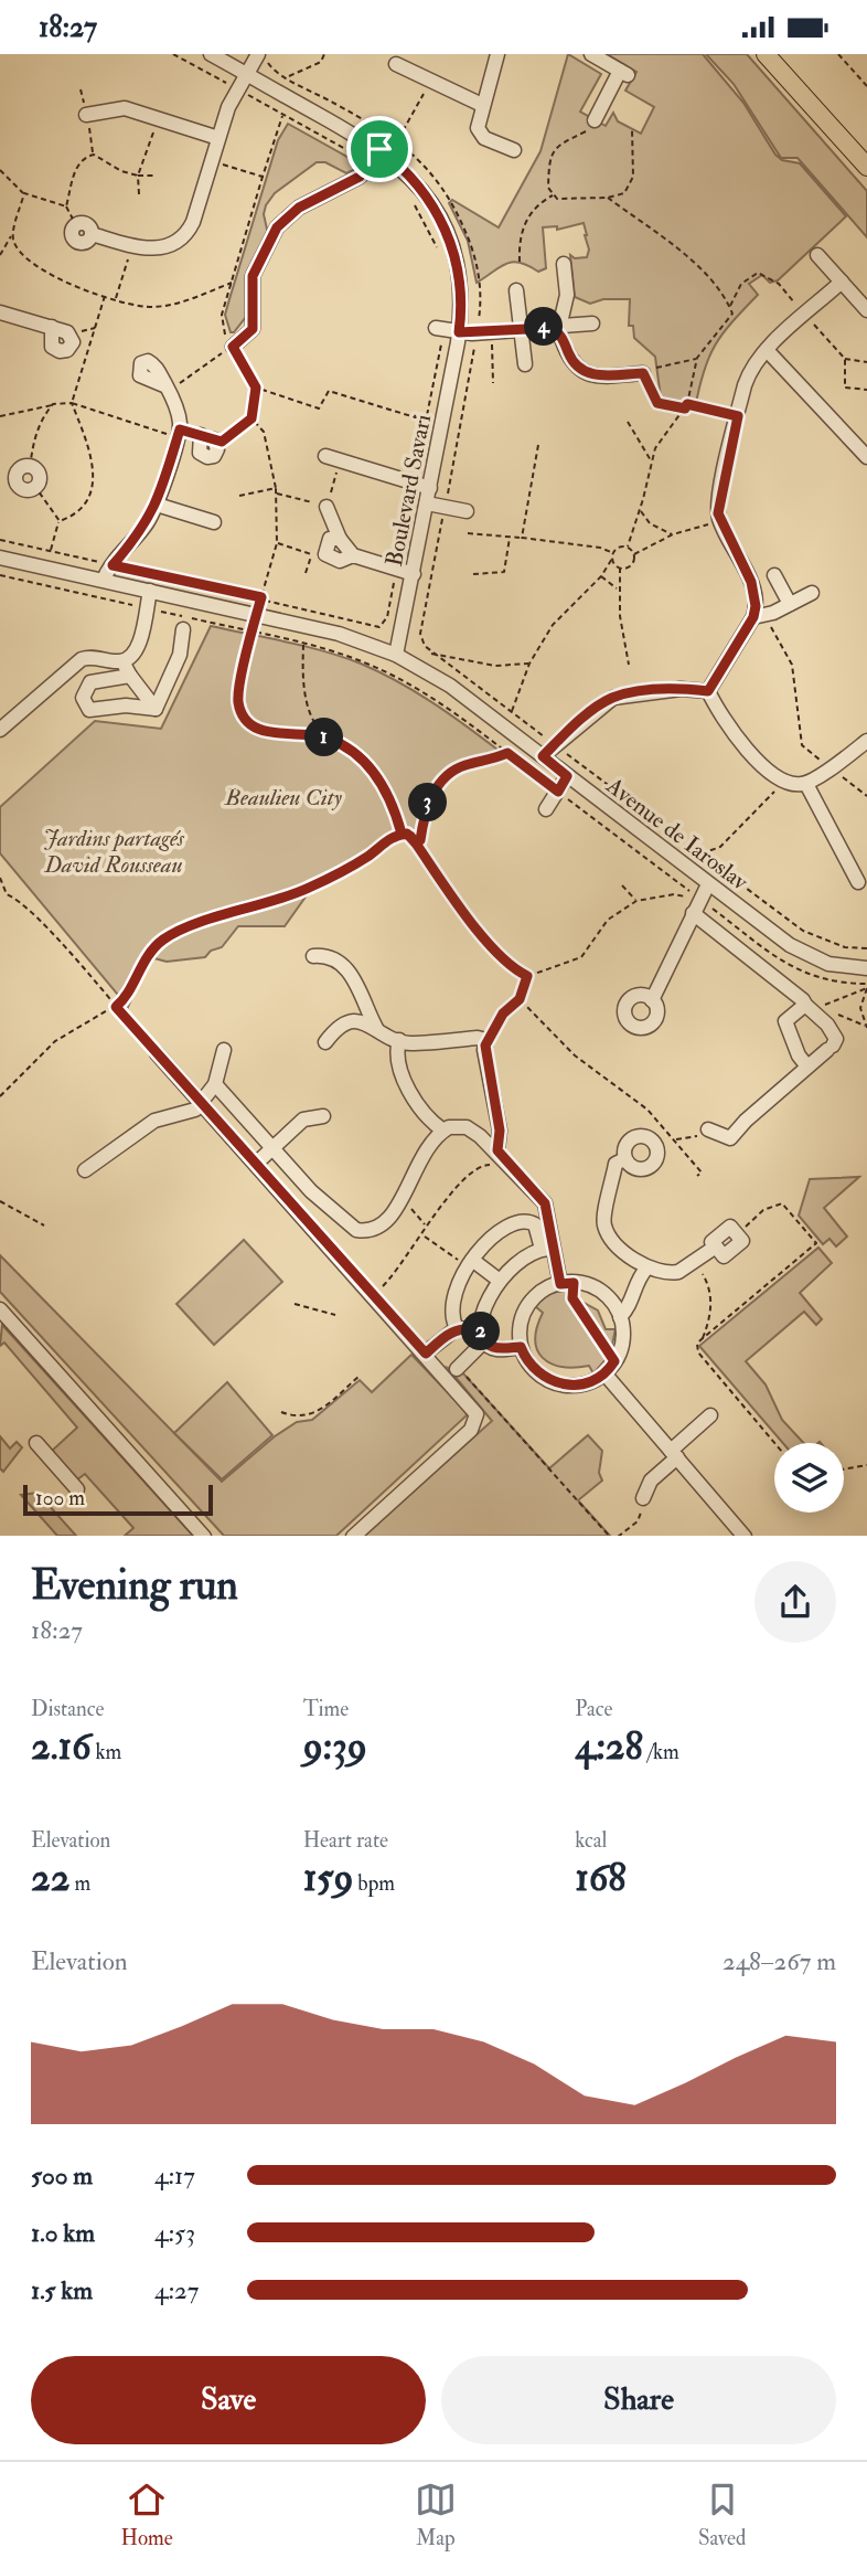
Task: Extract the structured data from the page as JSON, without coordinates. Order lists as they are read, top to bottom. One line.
{"streets":{"street":["Boulevard Savari","Avenue de Iaroslav"]},"crossings":[["Boulevard Savari","Avenue de Iaroslav"]],"parks":["Beaulieu City","Jardins partagés David Rousseau"],"scale_bar":"100 m","page":{"status":"18:27","pins":["4","1","3","2"],"scale":"100 m","heading":["Evening run","18:27"],"stats":[["Distance","2.16 km"],["Time","9:39"],["Pace","4:28 /km"],["Elevation","22 m"],["Heart rate","159 bpm"],["kcal","168"]],"chart":["Elevation","248–267 m"],"list":[{"name":"500 m","note":"4:17"},{"name":"1.0 km","note":"4:53"},{"name":"1.5 km","note":"4:27"}],"buttons":["Save","Share"],"tabs":["Home","Map","Saved"]}}
